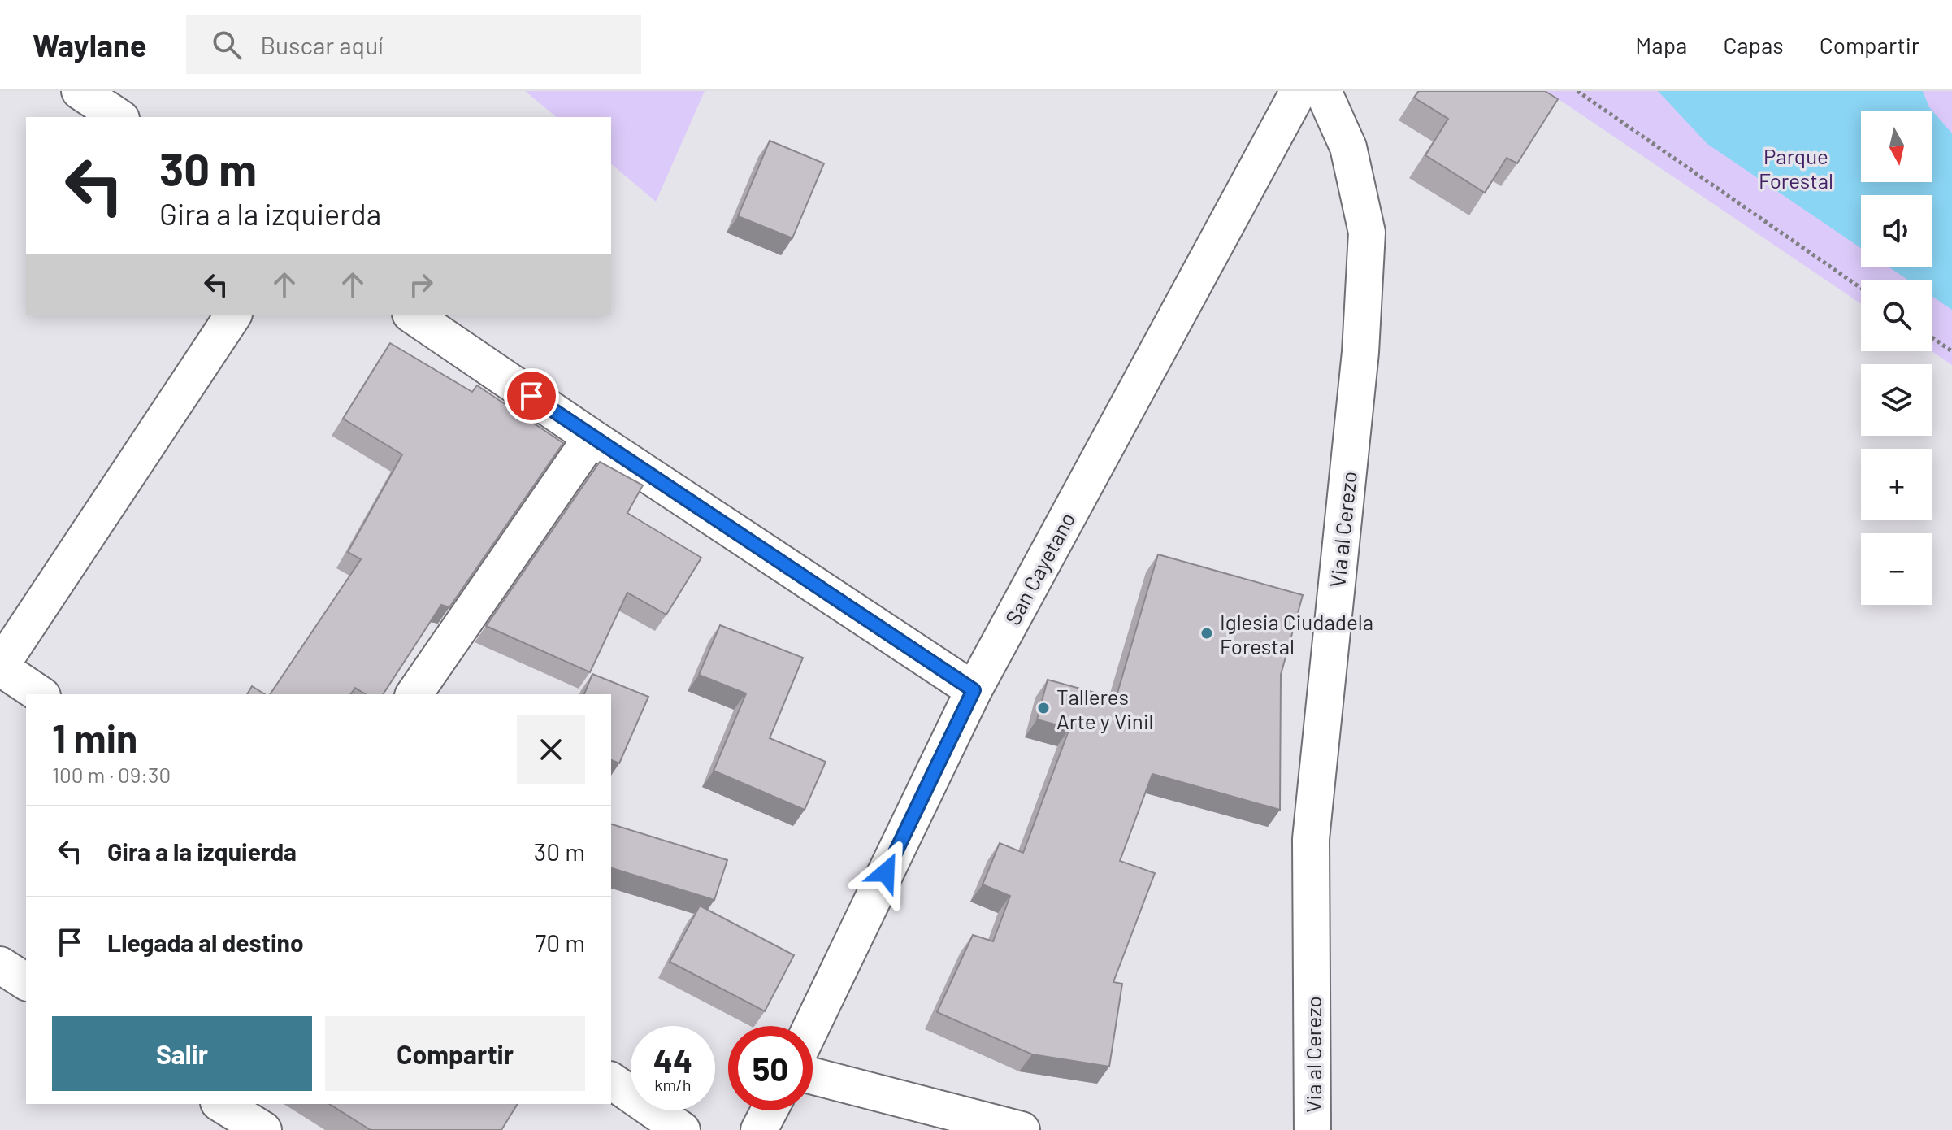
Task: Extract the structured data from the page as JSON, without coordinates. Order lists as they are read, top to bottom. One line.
{"streets":{"street":["Via al Cerezo","San Cayetano"]},"parks":["Parque Forestal"],"places":["Iglesia Ciudadela Forestal","Talleres Arte y Vinil"],"north":"bottom","page":{"header":"Waylane","search":"Buscar aquí","nav":["Mapa","Capas","Compartir"],"map_buttons":["+","−"],"turn":["30 m","Gira a la izquierda"],"heading":["1 min","100 m · 09:30"],"list":[{"name":"Gira a la izquierda","value":"30 m"},{"name":"Llegada al destino","value":"70 m"}],"buttons":["Salir","Compartir"],"speed":"44 km/h","limit":"50"}}
